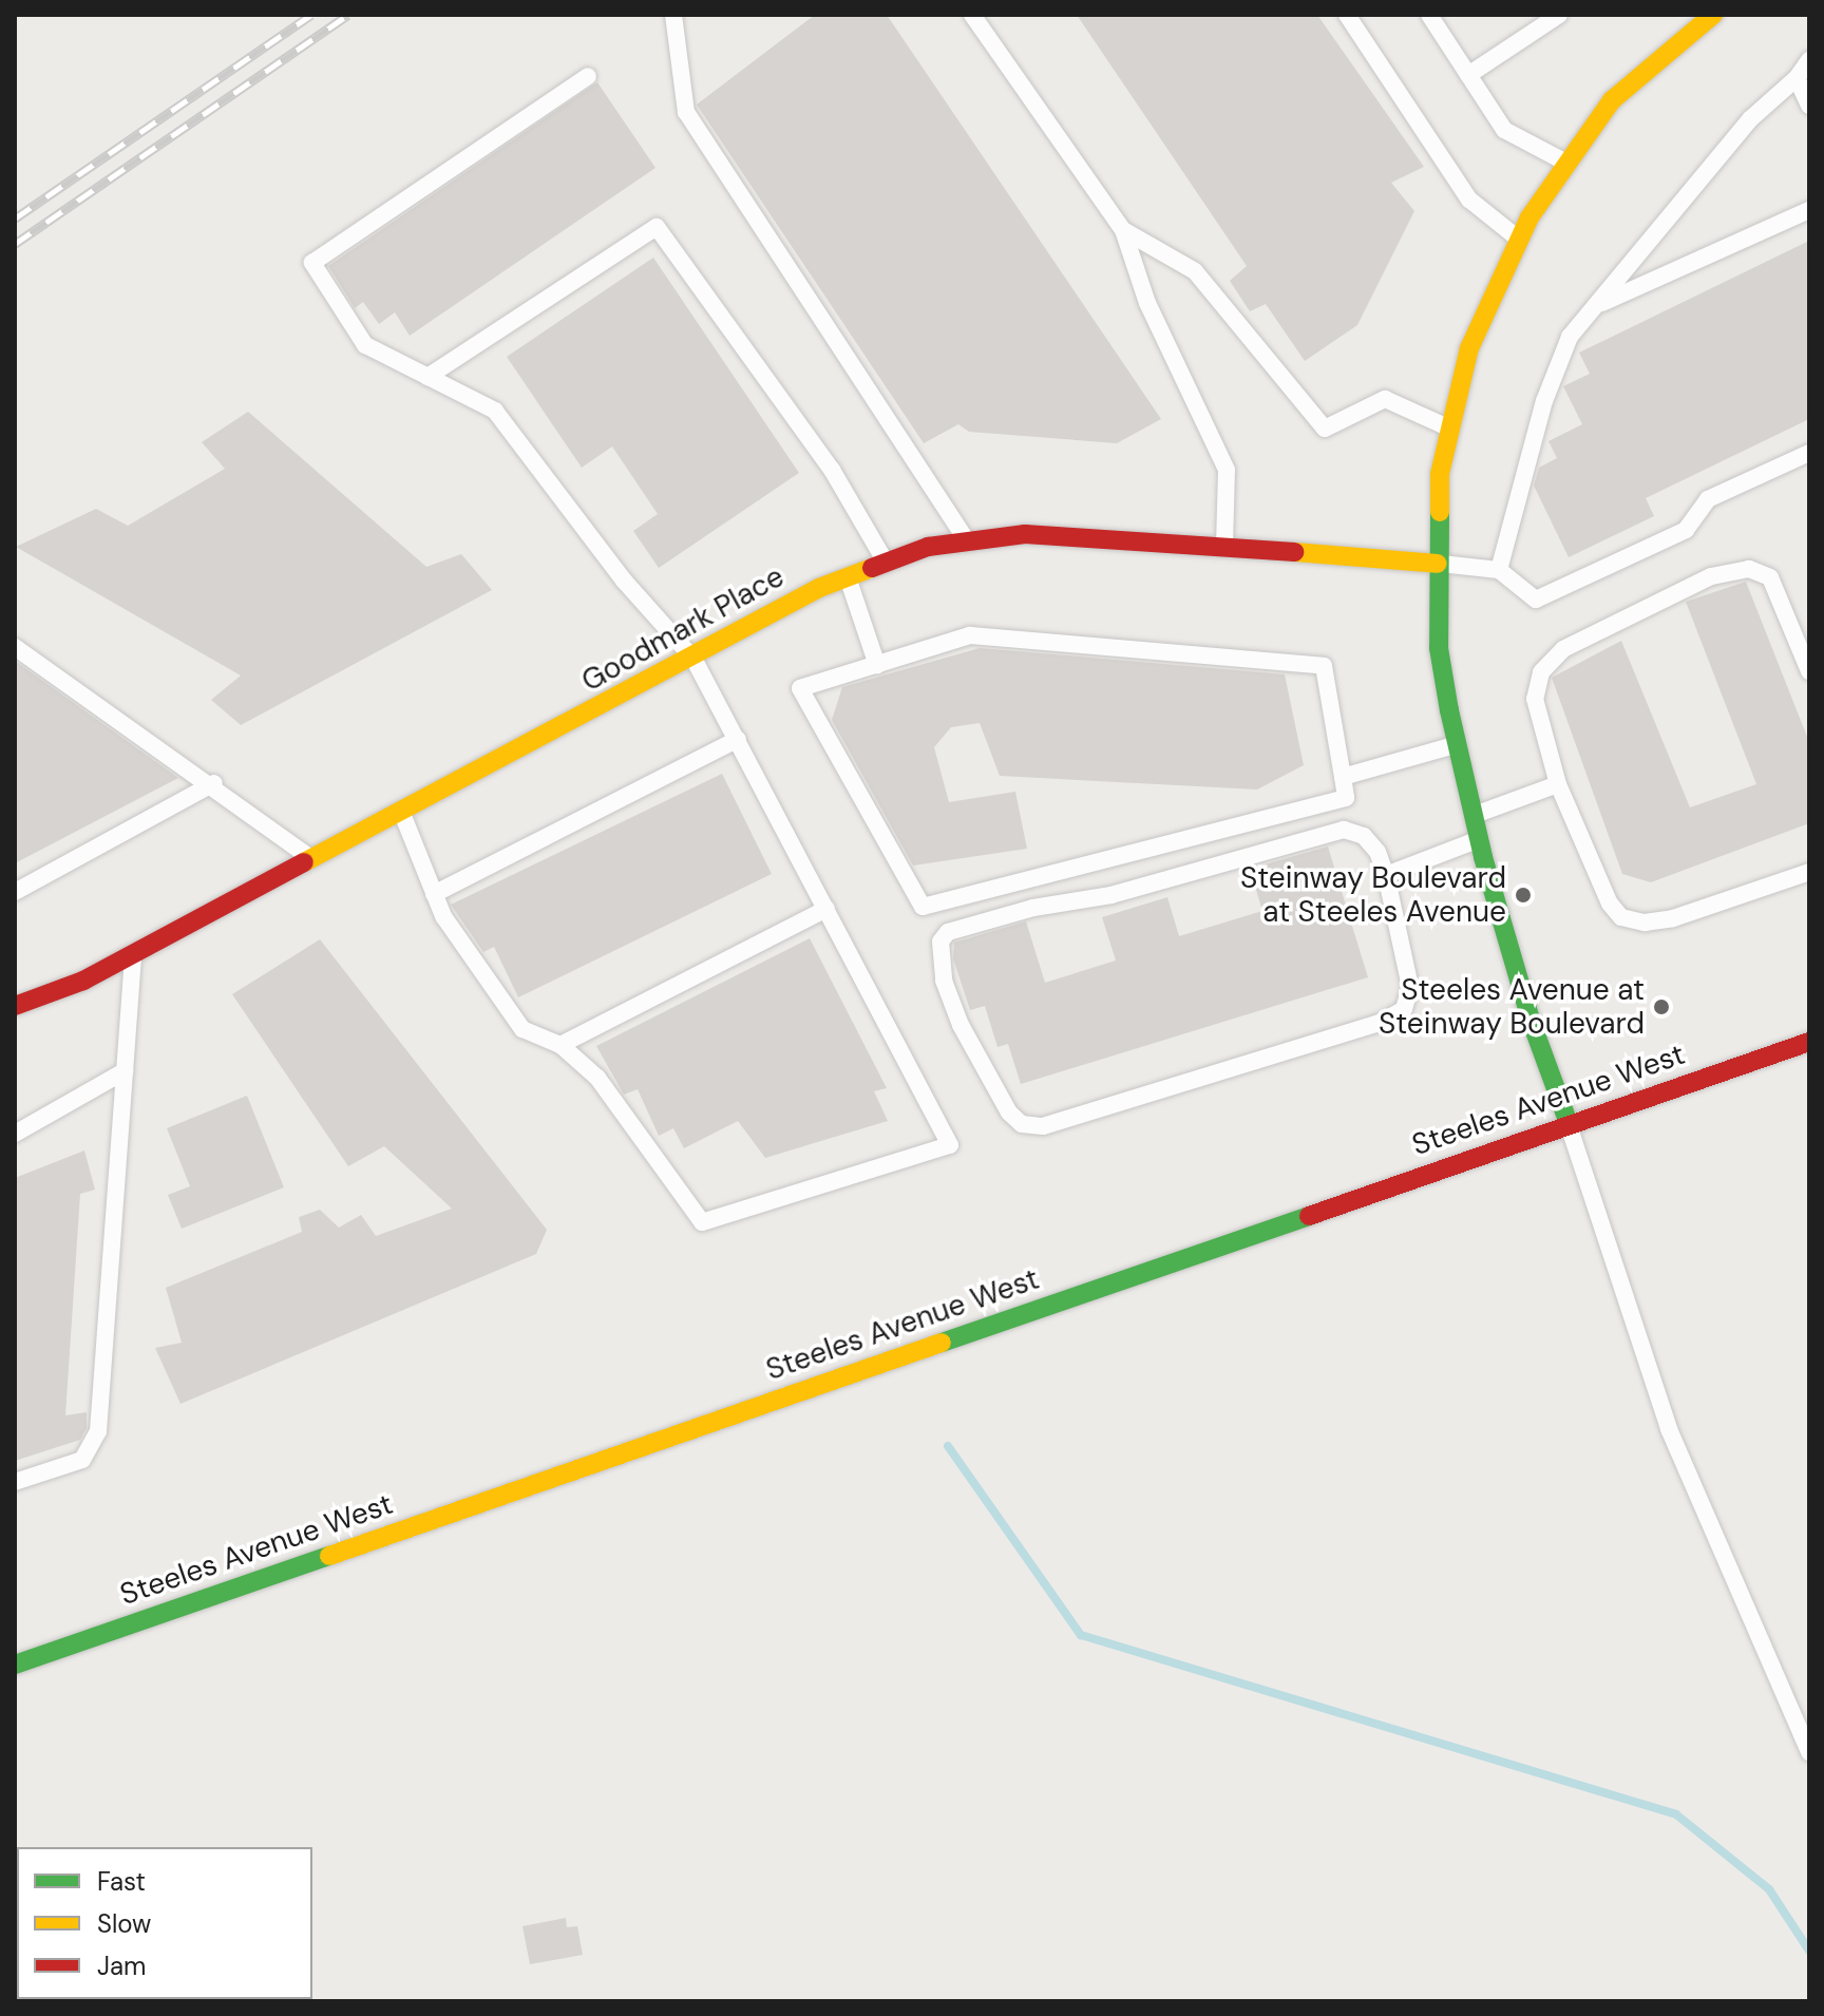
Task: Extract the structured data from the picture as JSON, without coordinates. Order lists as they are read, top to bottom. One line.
{"streets":{"street":["Goodmark Place","Steeles Avenue West"]},"places":["Steinway Boulevard at Steeles Avenue","Steeles Avenue at Steinway Boulevard"],"legend":["Fast","Slow","Jam"]}
